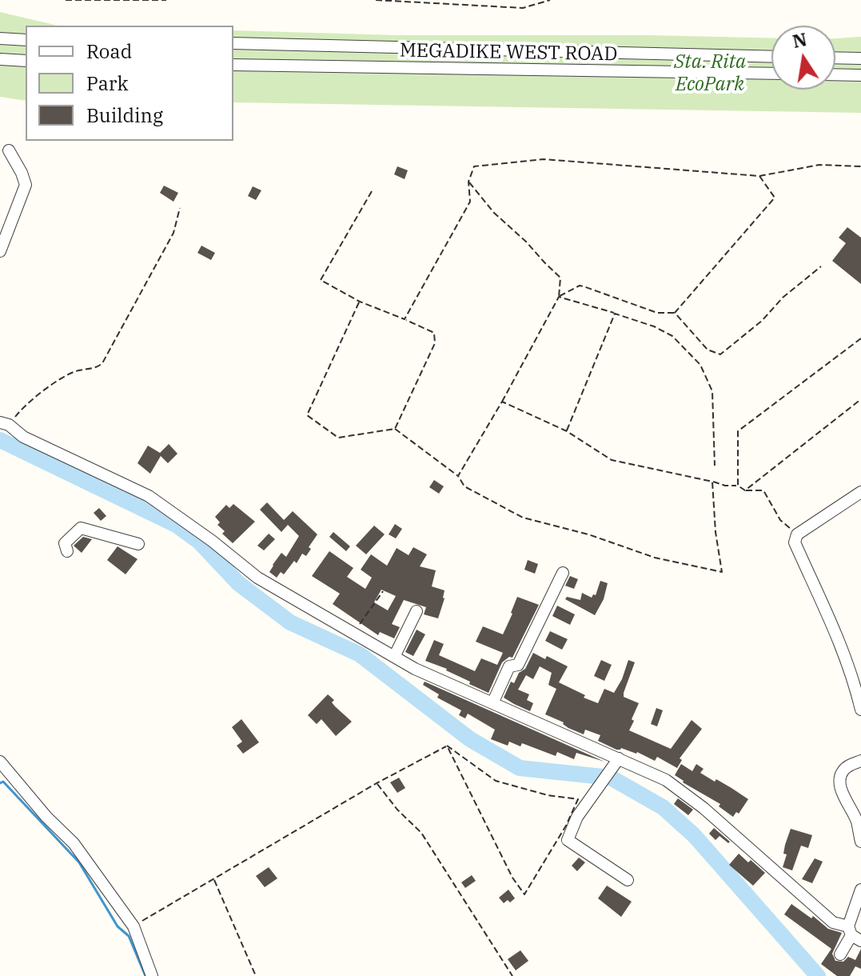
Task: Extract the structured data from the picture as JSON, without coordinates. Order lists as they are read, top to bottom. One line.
{"streets":{"street":["MEGADIKE WEST ROAD"]},"parks":["Sta. Rita EcoPark"],"legend":["Road","Park","Building"],"north":"top"}
